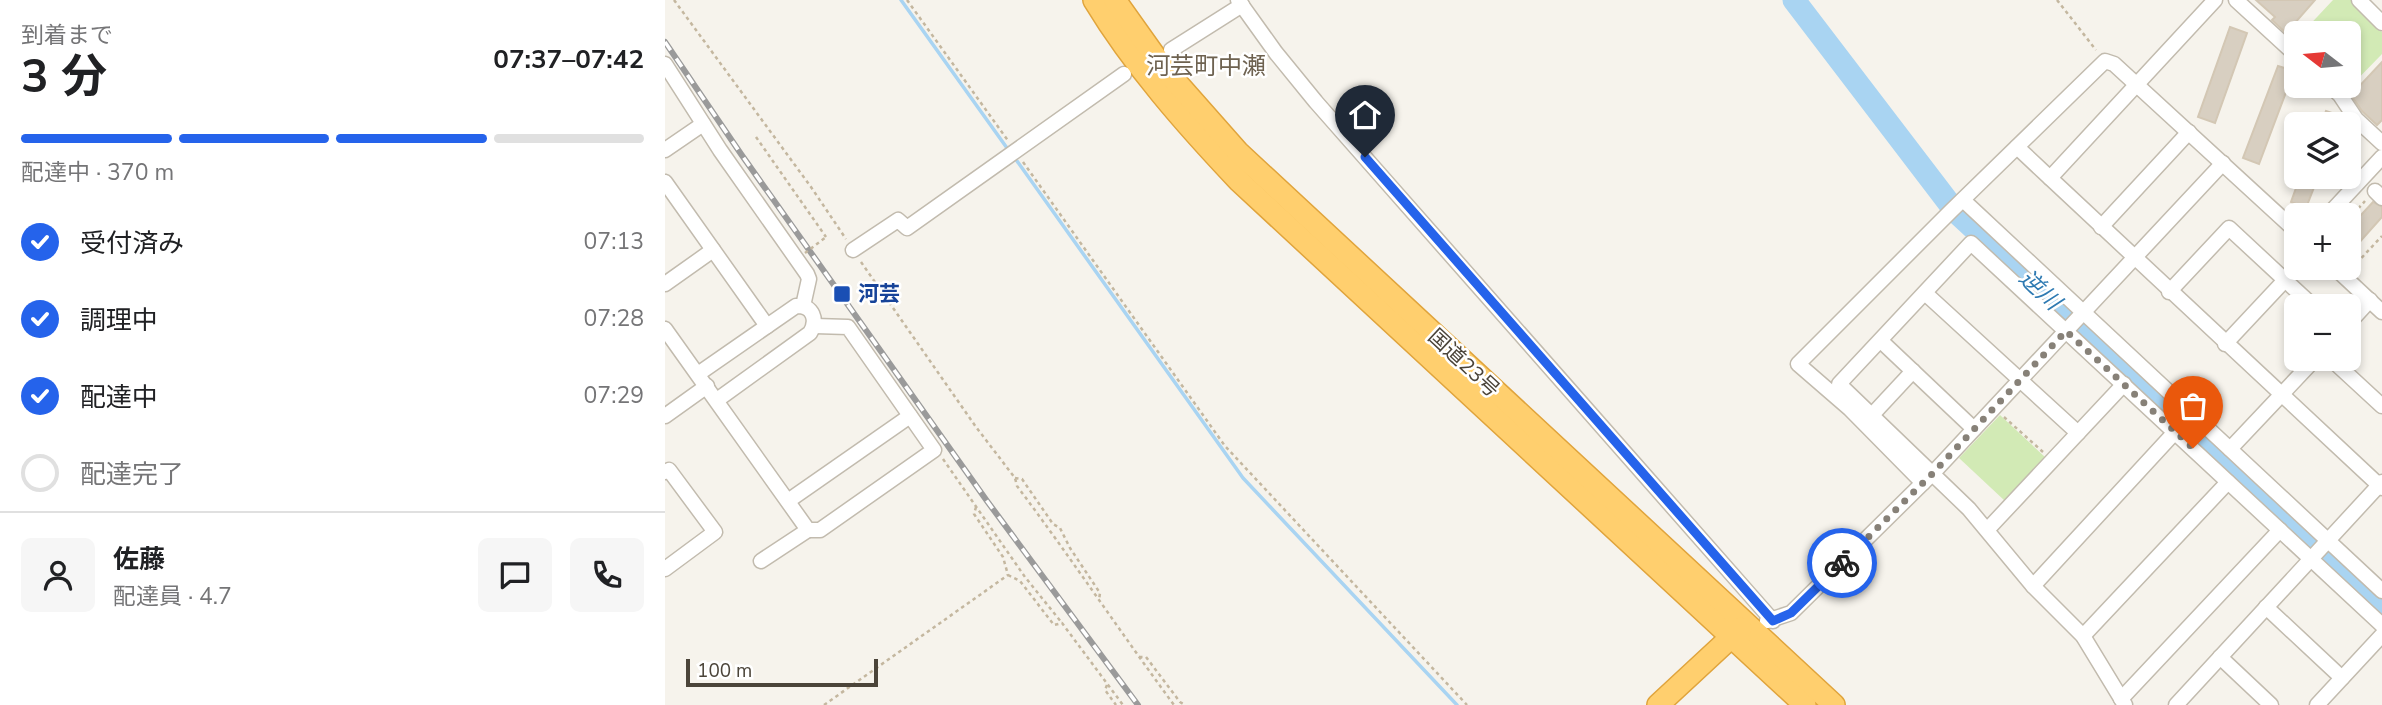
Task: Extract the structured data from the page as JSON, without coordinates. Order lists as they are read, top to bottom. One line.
{"streets":{"highway":["国道23号"]},"districts":["河芸町中瀬"],"water":["逆川"],"places":{"transit":["河芸"]},"scale_bar":"100 m","north":"left","page":{"heading":["3 分","到着まで","07:37–07:42"],"panel":["佐藤","配達員 · 4.7"],"map_buttons":["+","−"],"bar":"配達中 · 370 m","list":[["受付済み","07:13"],["調理中","07:28"],["配達中","07:29"],"配達完了"],"scale":"100 m"}}
